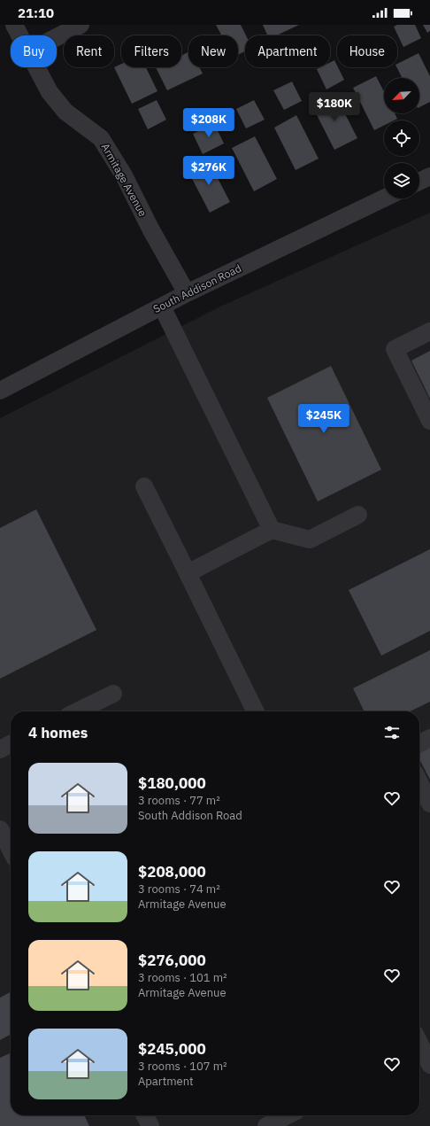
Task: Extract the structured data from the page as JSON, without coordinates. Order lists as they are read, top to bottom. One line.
{"streets":{"street":["Armitage Avenue","South Addison Road"]},"crossings":[["Armitage Avenue","South Addison Road"]],"north":"bottom left","page":{"status":"21:10","chip":["Buy","Rent","Filters","New","Apartment","House"],"price":["$180K","$208K","$276K","$245K"],"heading":"4 homes","list":[{"name":"$180,000","note":"3 rooms · 77 m² · South Addison Road"},{"name":"$208,000","note":"3 rooms · 74 m² · Armitage Avenue"},{"name":"$276,000","note":"3 rooms · 101 m² · Armitage Avenue"},{"name":"$245,000","note":"3 rooms · 107 m² · Apartment"}]}}
